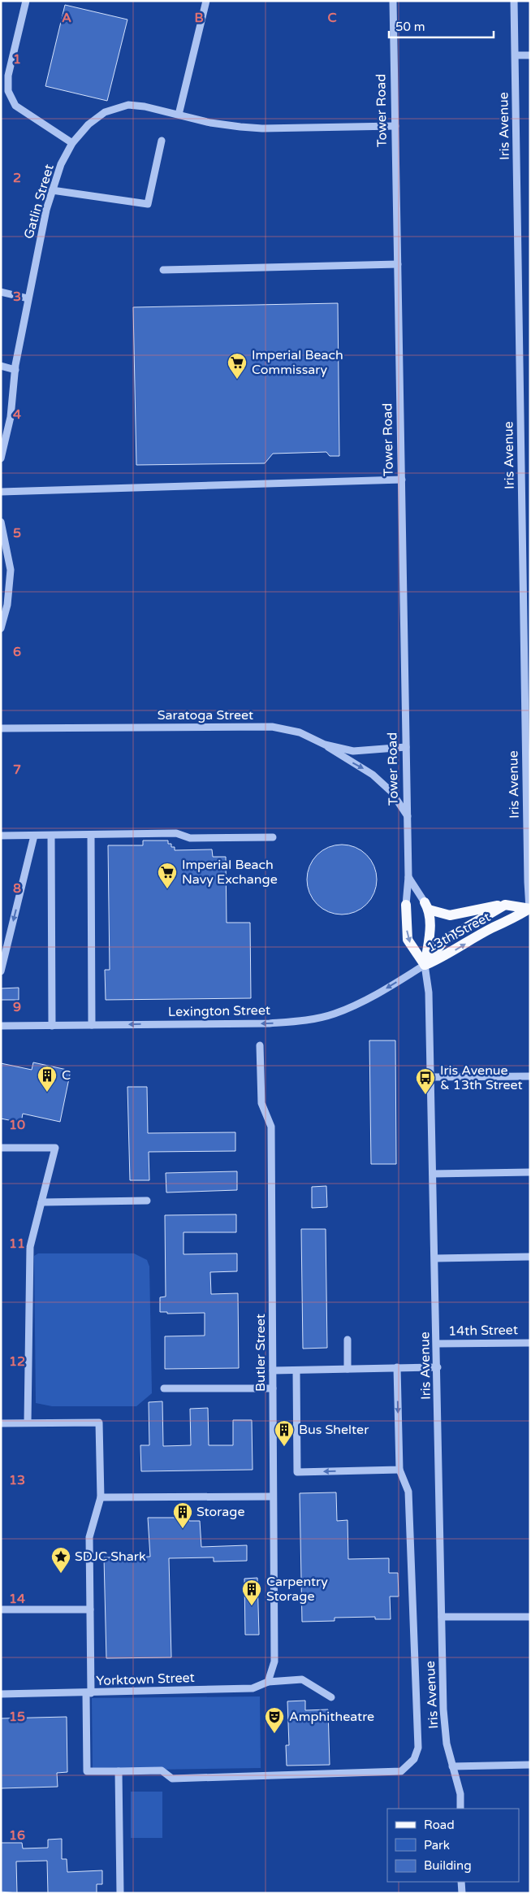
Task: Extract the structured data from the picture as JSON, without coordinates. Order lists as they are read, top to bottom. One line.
{"streets":{"main road":["Tower Road","13th Street"],"street":["Iris Avenue","Gatlin Street","Saratoga Street","Lexington Street","14th Street","Butler Street","Yorktown Street"]},"crossings":[["Tower Road","Iris Avenue"],["Tower Road","Gatlin Street"],["Tower Road","Saratoga Street"],["Tower Road","13th Street"],["Tower Road","Lexington Street"],["Iris Avenue","13th Street"],["Iris Avenue","Lexington Street"],["Iris Avenue","14th Street"],["13th Street","Lexington Street"],["Butler Street","Yorktown Street"]],"one_way":["Lexington Street"],"places":{"supermarket":["Imperial Beach Commissary","Imperial Beach Navy Exchange"],"building":["C","Bus Shelter","Storage","Carpentry Storage"],"bus stop":["Iris Avenue & 13th Street"],"place":["SDJC Shark"],"theatre":["Amphitheatre"]},"legend":["Road","Park","Building"],"scale_bar":"50 m","grid":{"columns":["A","B","C"],"rows":["1","2","3","4","5","6","7","8","9","10","11","12","13","14","15","16"]}}
